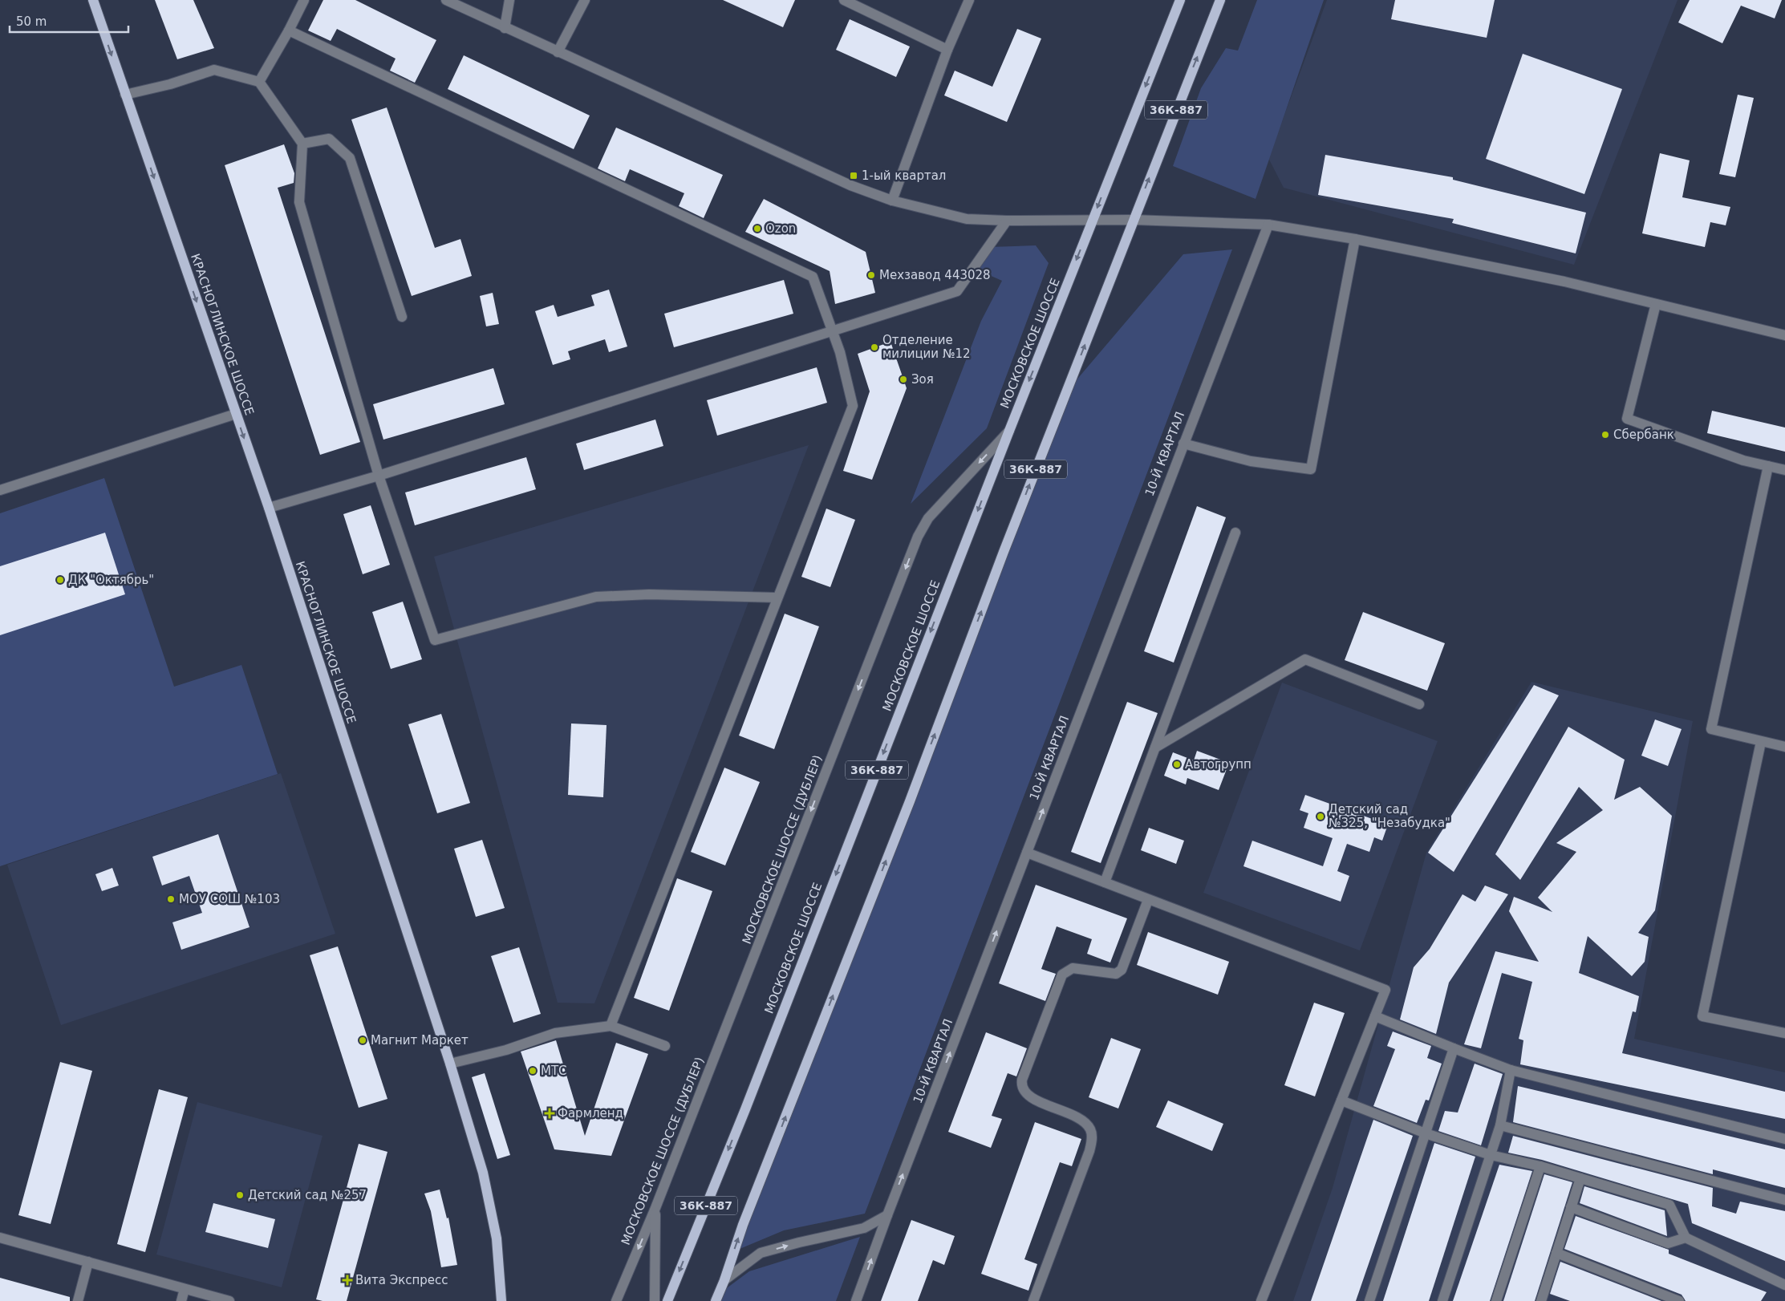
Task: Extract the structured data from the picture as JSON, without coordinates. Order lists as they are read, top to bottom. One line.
{"streets":{"main road":["36К-887","КРАСНОГЛИНСКОЕ ШОССЕ","МОСКОВСКОЕ ШОССЕ"],"street":["10-Й КВАРТАЛ","МОСКОВСКОЕ ШОССЕ (ДУБЛЕР)"]},"crossings":[["МОСКОВСКОЕ ШОССЕ","МОСКОВСКОЕ ШОССЕ (ДУБЛЕР)"]],"one_way":["КРАСНОГЛИНСКОЕ ШОССЕ","МОСКОВСКОЕ ШОССЕ (ДУБЛЕР)"],"places":{"transit":["1-ый квартал"],"other":["Ozon","Мехзавод 443028","Отделение милиции №12","Зоя","Сбербанк","ДК \"Октябрь\"","Автогрупп","Детский сад №325, \"Незабудка\"","МОУ СОШ №103","Магнит Маркет","МТС","Детский сад №257"],"health":["Фармленд","Вита Экспресс"]},"scale_bar":"50 m"}
